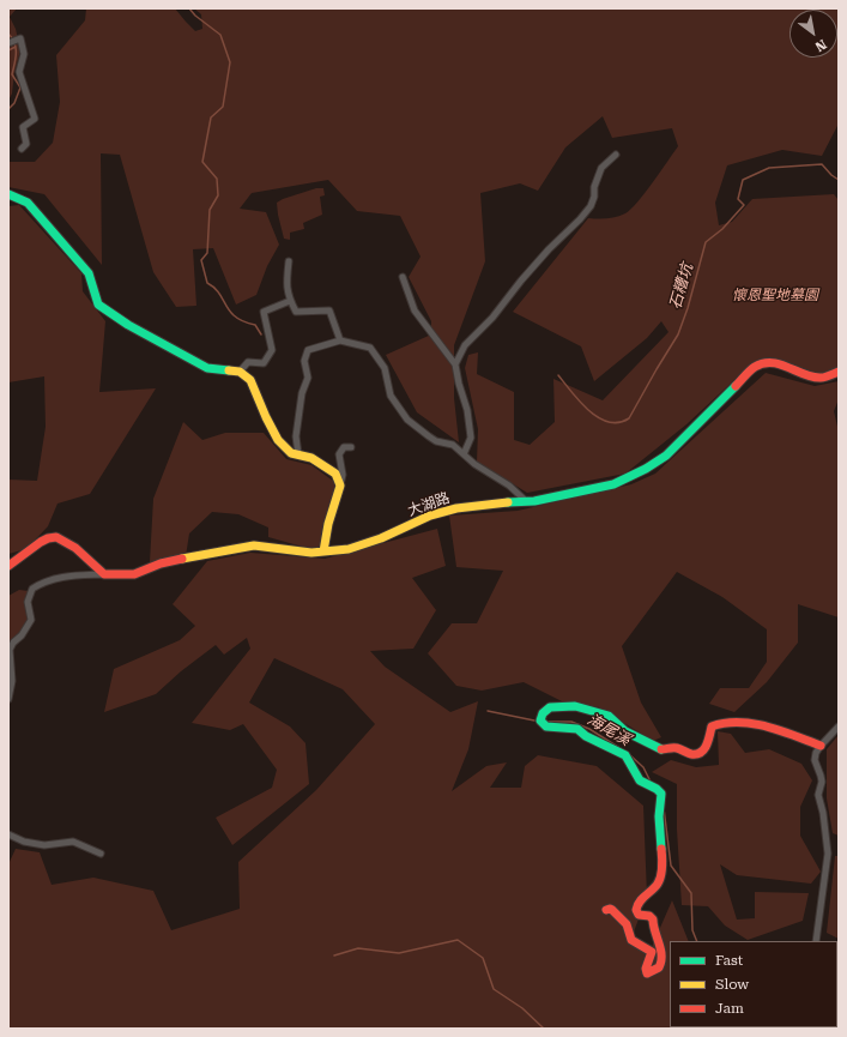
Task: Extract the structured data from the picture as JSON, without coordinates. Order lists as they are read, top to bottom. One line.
{"streets":{"street":["大湖路"]},"water":["石糟坑","海尾溪"],"parks":["懷恩聖地墓園"],"legend":["Fast","Slow","Jam"],"north":"bottom right"}
